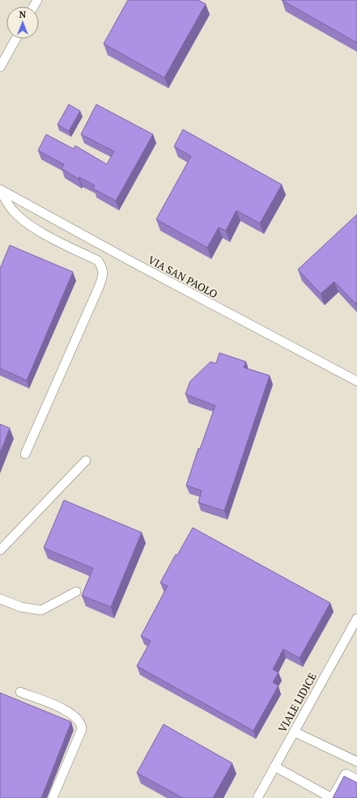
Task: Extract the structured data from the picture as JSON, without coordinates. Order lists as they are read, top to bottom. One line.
{"streets":{"street":["VIA SAN PAOLO","VIALE LIDICE"]},"north":"top"}
